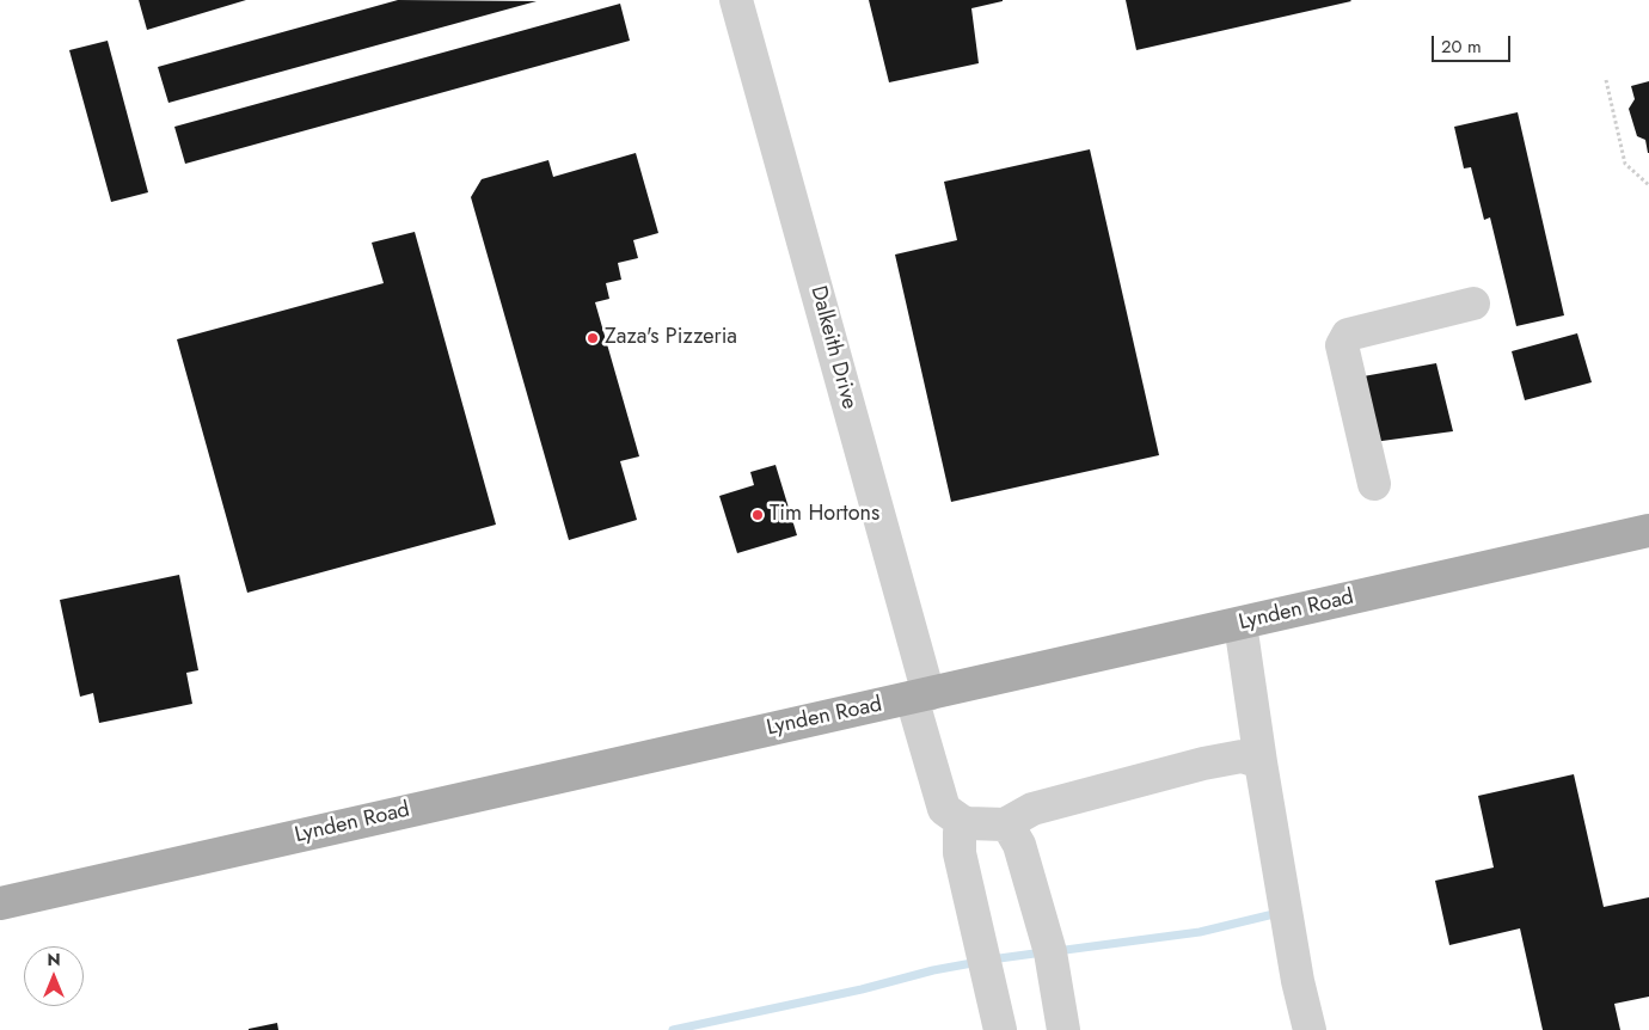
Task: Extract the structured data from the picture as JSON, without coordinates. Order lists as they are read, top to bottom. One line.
{"streets":{"main road":["Lynden Road"],"street":["Dalkeith Drive"]},"crossings":[["Dalkeith Drive","Lynden Road"]],"places":["Zaza's Pizzeria","Tim Hortons"],"scale_bar":"20 m","north":"top"}
